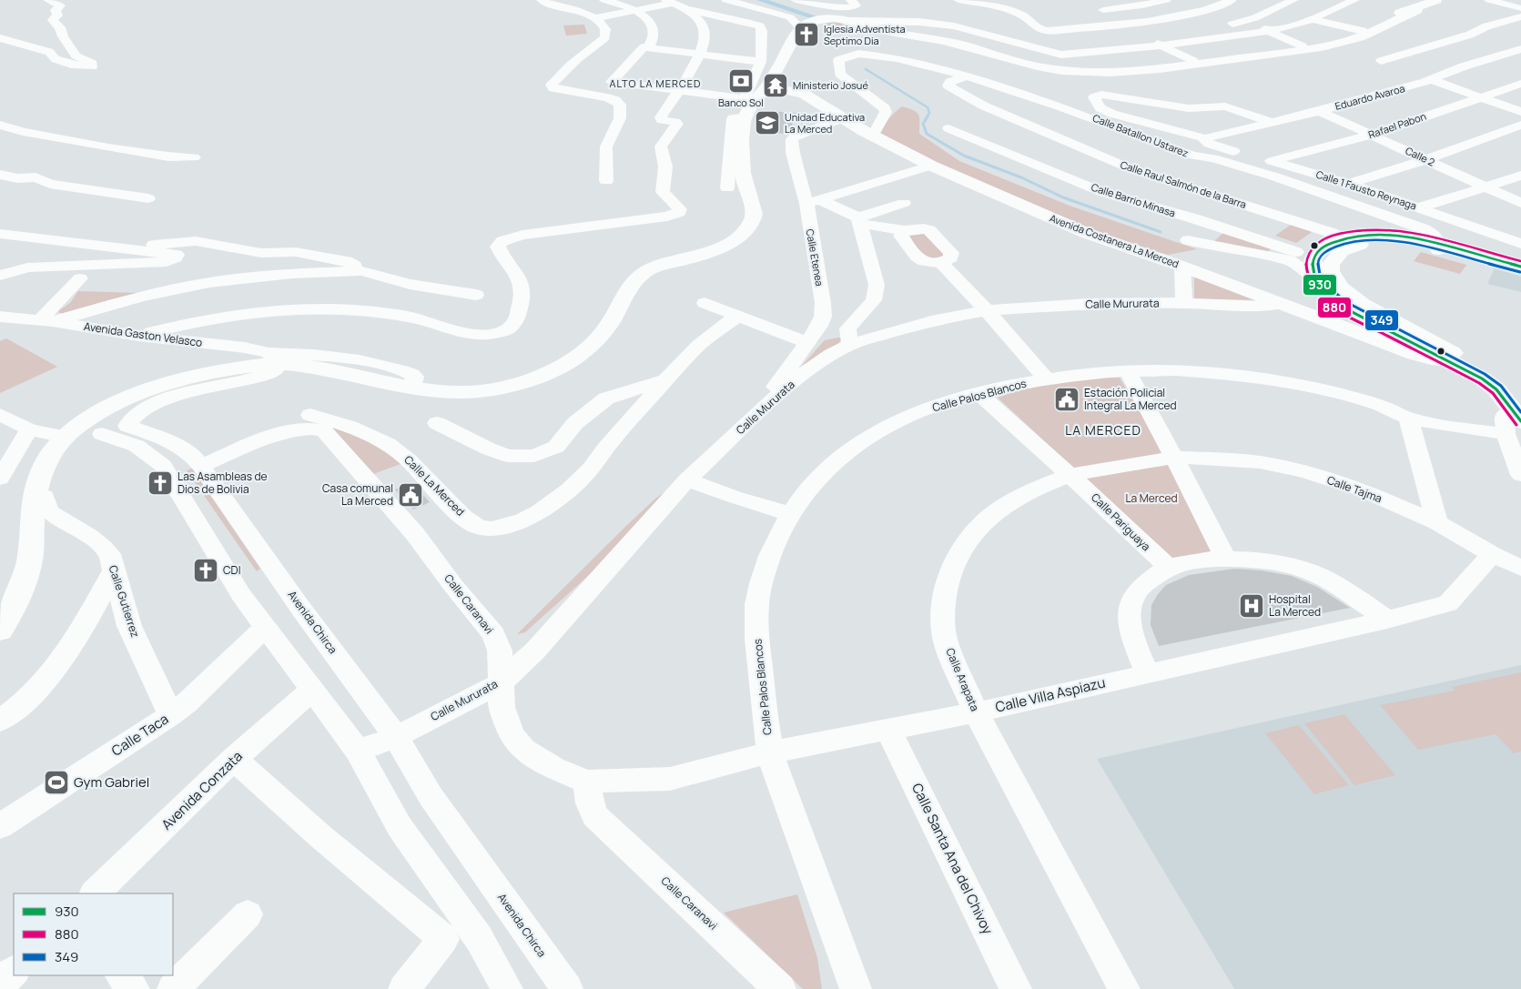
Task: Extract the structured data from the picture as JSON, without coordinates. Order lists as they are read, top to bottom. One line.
{"streets":{"main road":["Avenida Costanera La Merced"],"street":["Eduardo Avaroa","Rafael Pabon","Calle Batallon Ustarez","Calle 2","Calle Raul Salmón de la Barra","Calle 1 Fausto Reynaga","Calle Barrio Minasa","Calle Etenea","Calle Mururata","Avenida Gaston Velasco","Calle Palos Blancos","Calle La Merced","Calle Tajma","Calle Pariguaya","Calle Gutierrez","Calle Caranavi","Avenida Chirca","Calle Arapata","Calle Villa Aspiazu","Calle Taca","Avenida Conzata","Calle Santa Ana del Chivoy"]},"crossings":[["Eduardo Avaroa","Calle 2"],["Eduardo Avaroa","Calle 1 Fausto Reynaga"],["Rafael Pabon","Calle 2"],["Rafael Pabon","Calle 1 Fausto Reynaga"],["Calle Batallon Ustarez","Calle Raul Salmón de la Barra"],["Calle Batallon Ustarez","Avenida Costanera La Merced"],["Avenida Costanera La Merced","Calle Etenea"],["Avenida Costanera La Merced","Calle Mururata"],["Calle Etenea","Calle Mururata"],["Calle Mururata","Calle Caranavi"],["Calle Mururata","Avenida Chirca"],["Avenida Gaston Velasco","Avenida Chirca"],["Calle Palos Blancos","Calle Pariguaya"],["Calle Palos Blancos","Calle Villa Aspiazu"],["Calle La Merced","Calle Caranavi"],["Calle Tajma","Calle Arapata"],["Calle Tajma","Calle Villa Aspiazu"],["Calle Pariguaya","Calle Arapata"],["Calle Gutierrez","Calle Taca"],["Calle Caranavi","Avenida Chirca"],["Calle Caranavi","Calle Villa Aspiazu"],["Avenida Chirca","Calle Taca"],["Avenida Chirca","Avenida Conzata"],["Calle Arapata","Calle Villa Aspiazu"],["Calle Villa Aspiazu","Calle Santa Ana del Chivoy"]],"districts":["ALTO LA MERCED","LA MERCED"],"parks":["La Merced"],"places":{"church":["Iglesia Adventista Septimo Dia","Las Asambleas de Dios de Bolivia","CDI"],"bank":["Banco Sol"],"temple":["Ministerio Josué"],"school or university":["Unidad Educativa La Merced"],"public building":["Estación Policial Integral La Merced","Casa comunal La Merced"],"hospital":["Hospital La Merced"],"sports":["Gym Gabriel"]},"lines":["transit line 880","transit line 930","transit line 349"],"legend":["930","880","349"]}
